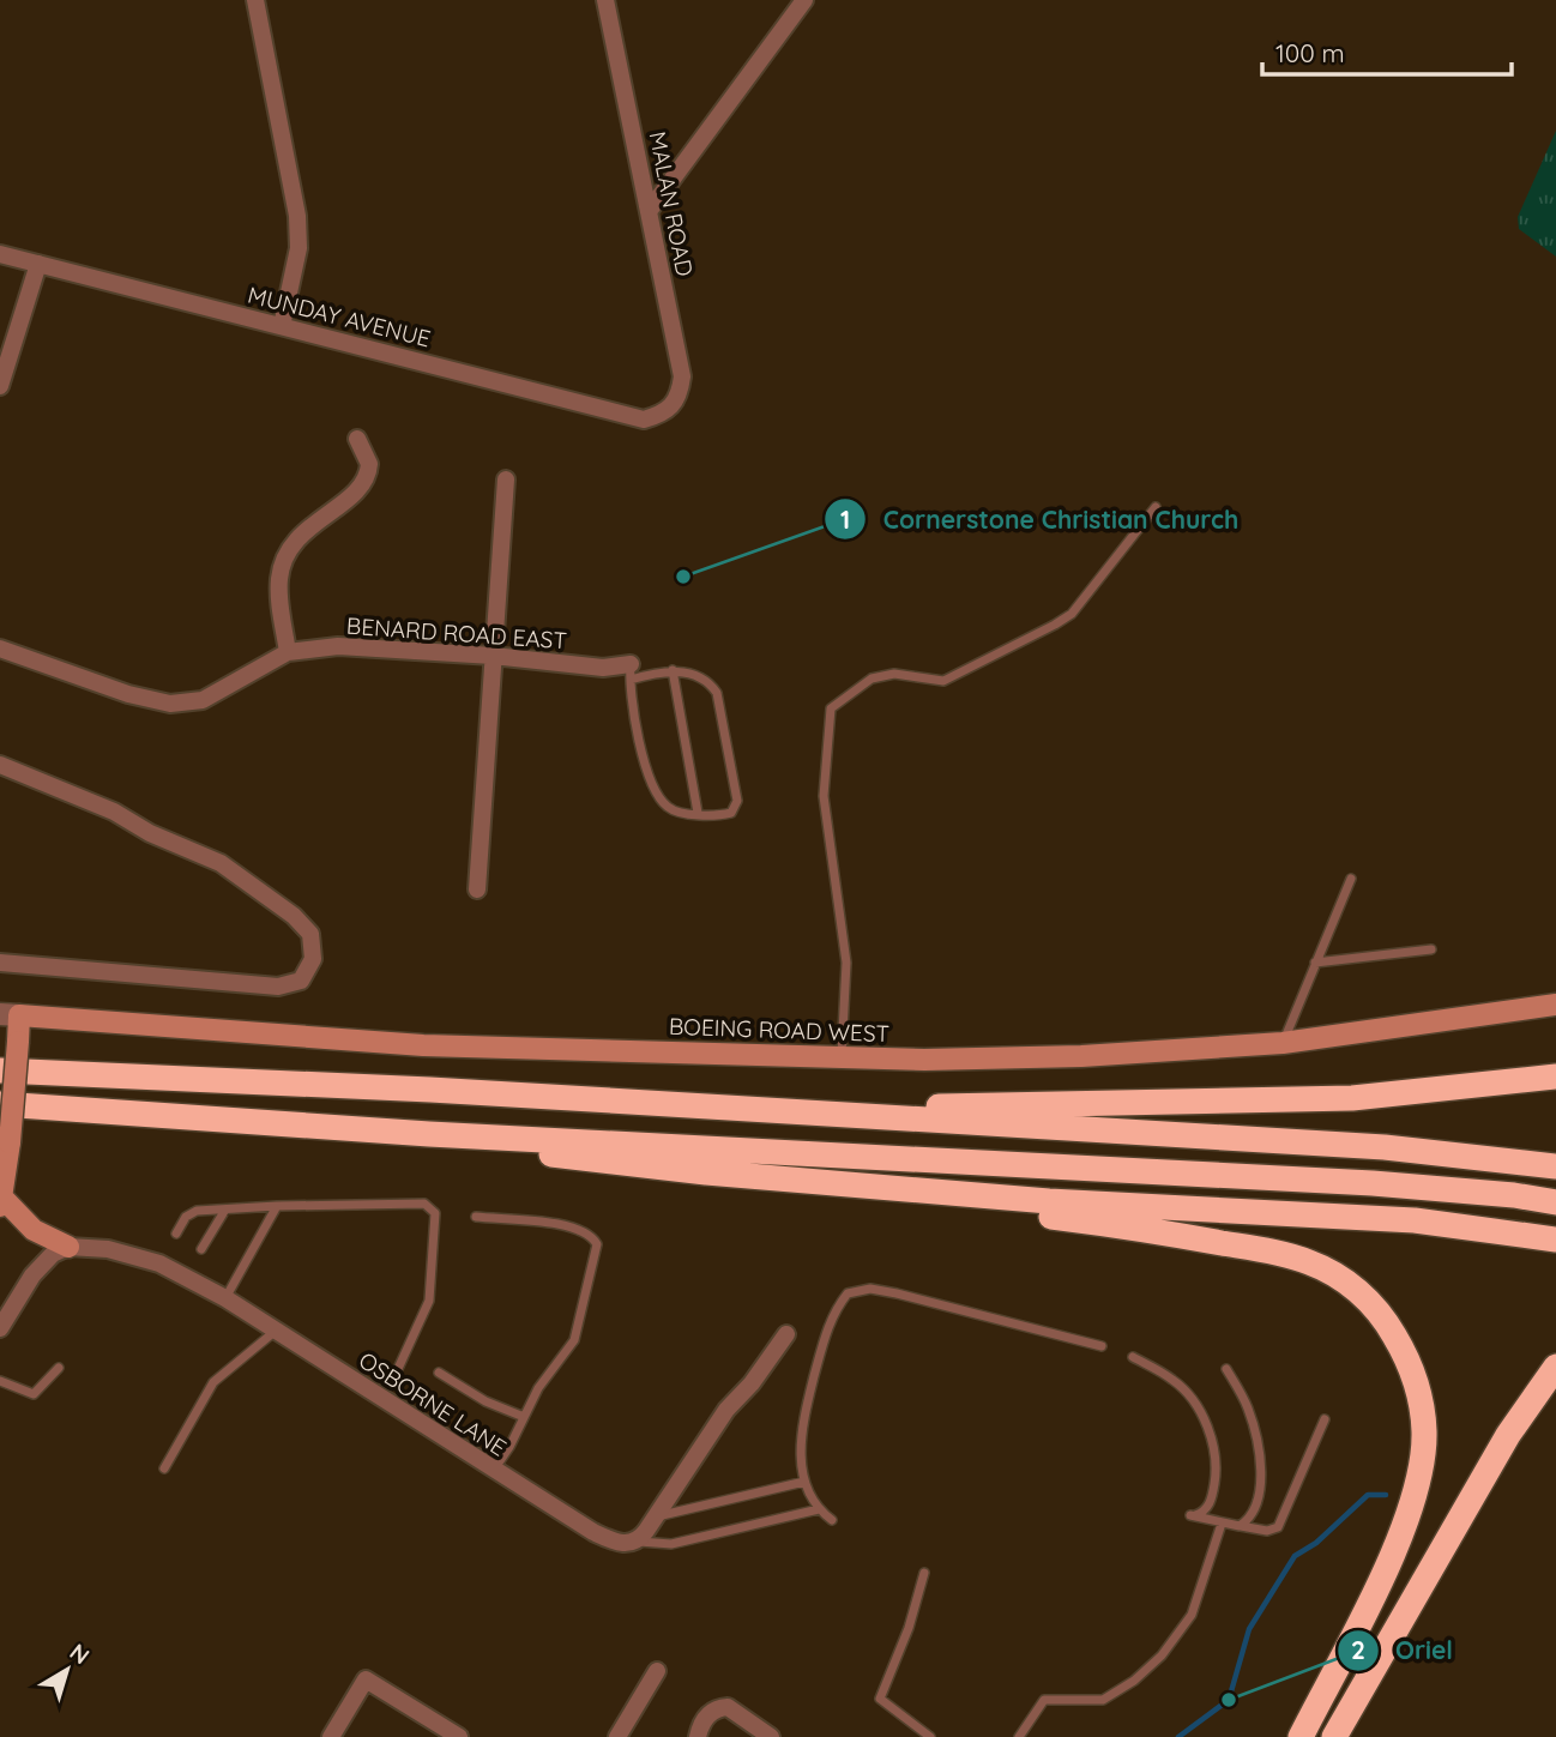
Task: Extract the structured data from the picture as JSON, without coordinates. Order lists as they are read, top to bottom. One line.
{"streets":{"main road":["BOEING ROAD WEST"],"street":["MALAN ROAD","MUNDAY AVENUE","BENARD ROAD EAST","OSBORNE LANE"]},"crossings":[["MALAN ROAD","MUNDAY AVENUE"]],"places":["Cornerstone Christian Church","Oriel"],"scale_bar":"100 m","north":"top right"}
